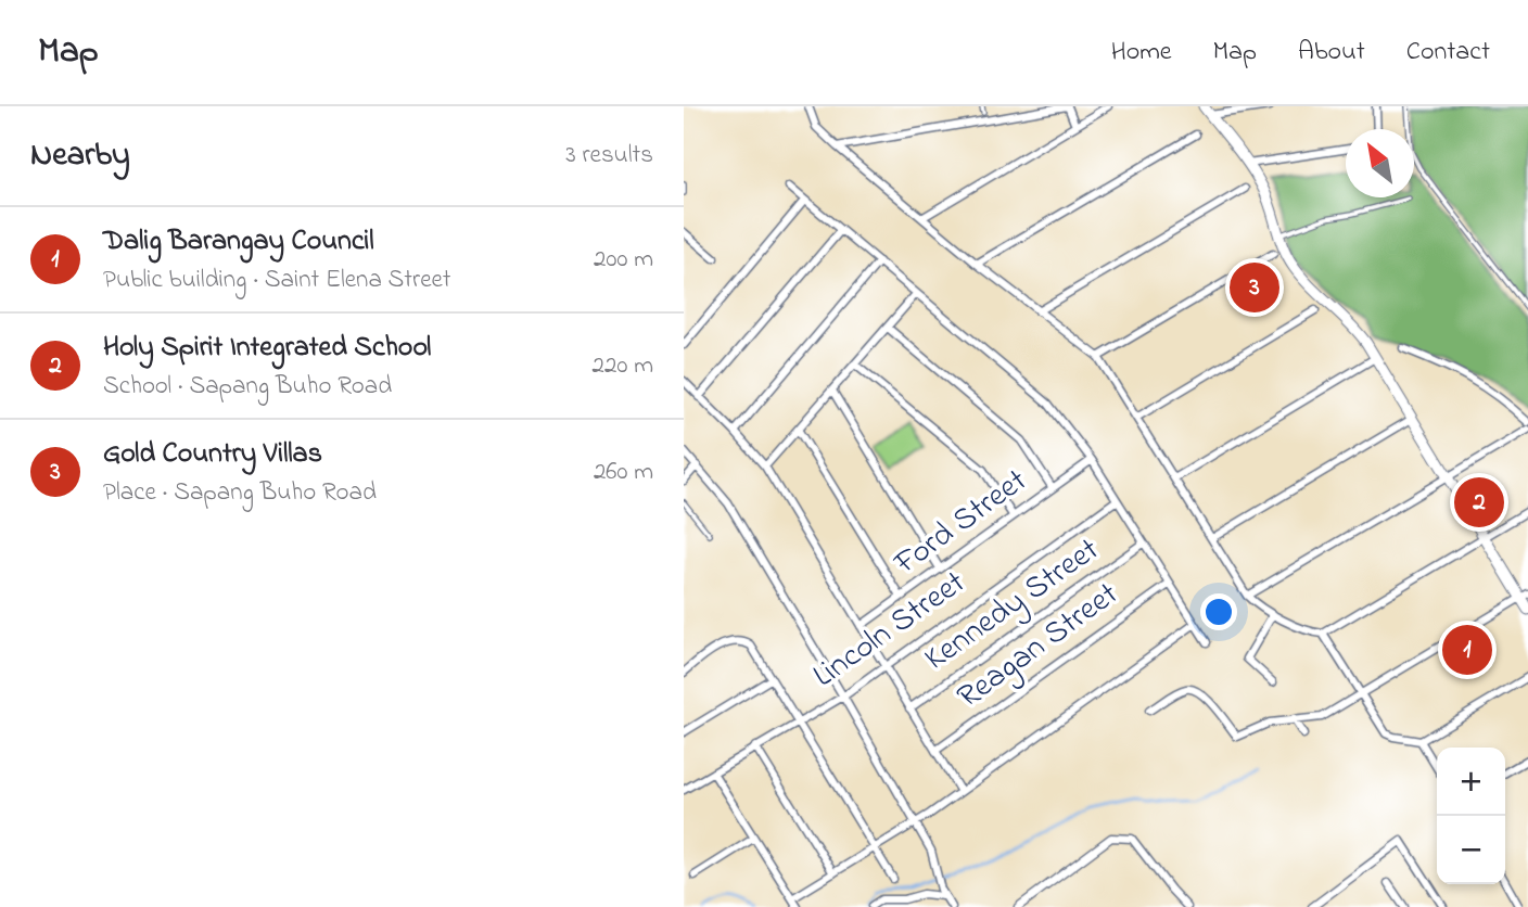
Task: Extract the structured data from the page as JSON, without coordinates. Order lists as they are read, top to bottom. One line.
{"streets":{"street":["Ford Street","Kennedy Street","Lincoln Street","Reagan Street"]},"north":"top left","page":{"header":"Map","nav":["Home","Map","About","Contact"],"heading":["Nearby","3 results"],"list":[{"mark":"1","name":"Dalig Barangay Council","note":"Public building · Saint Elena Street","value":"200 m"},{"mark":"2","name":"Holy Spirit Integrated School","note":"School · Sapang Buho Road","value":"220 m"},{"mark":"3","name":"Gold Country Villas","note":"Place · Sapang Buho Road","value":"260 m"}],"pins":["3","2","1"],"map_buttons":["+","−"]}}
